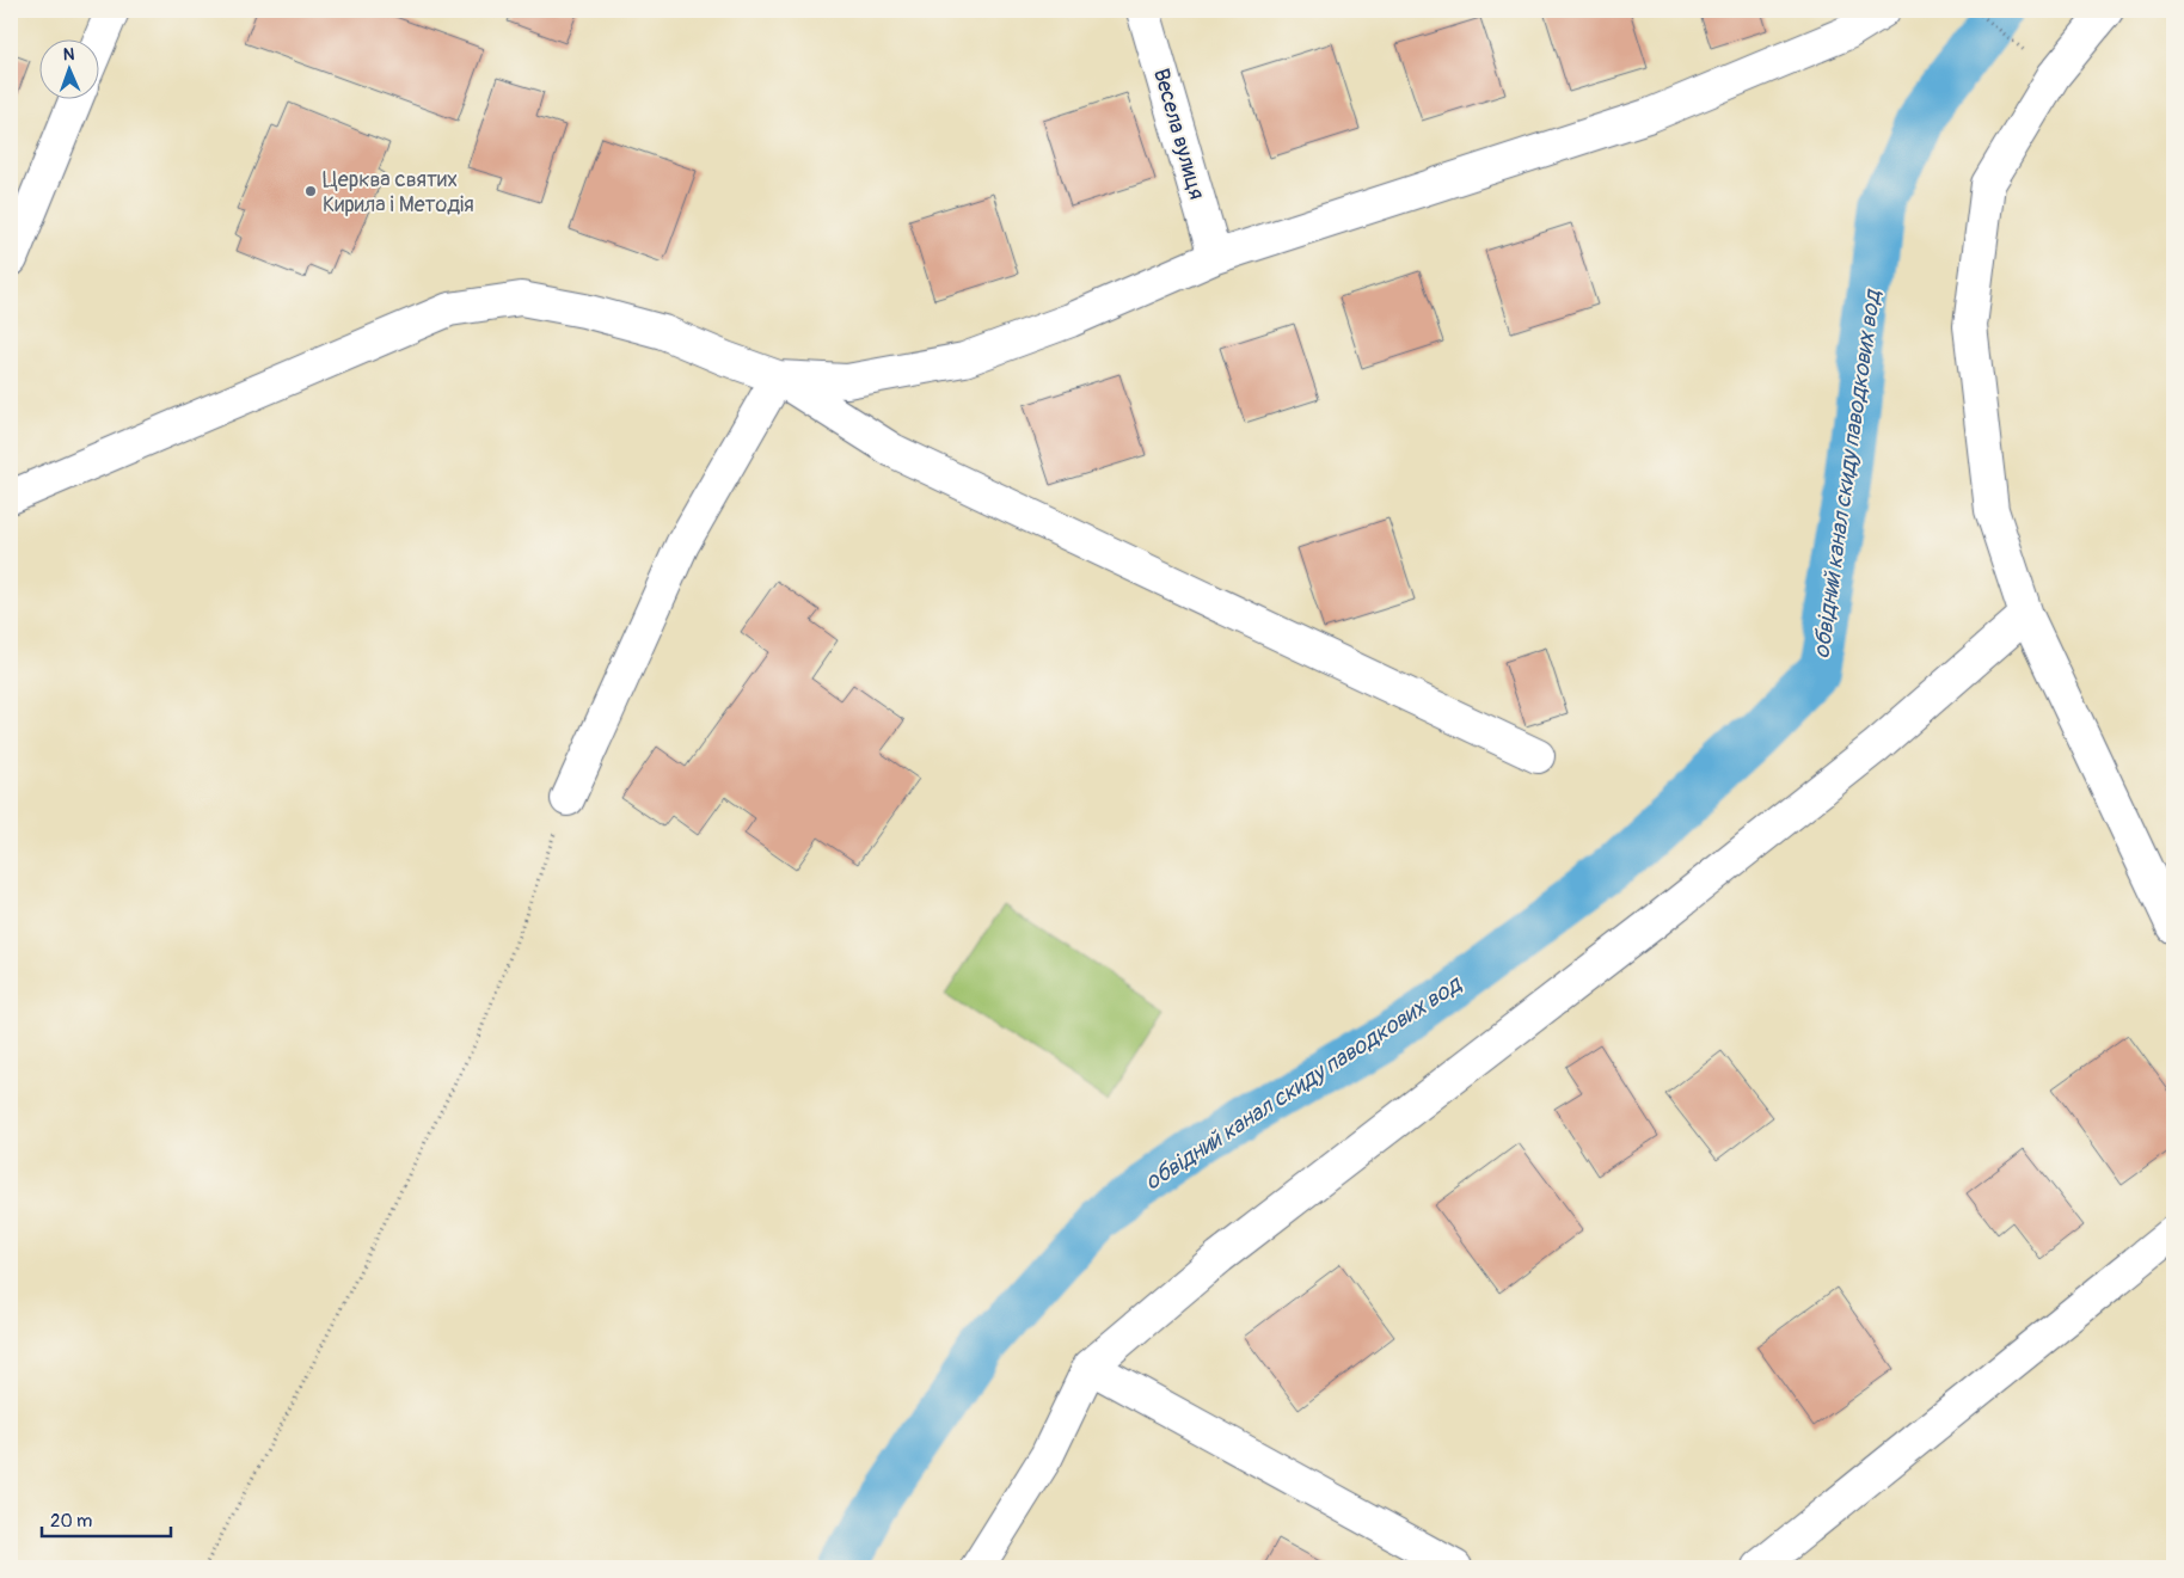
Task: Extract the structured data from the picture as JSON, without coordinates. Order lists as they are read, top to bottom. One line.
{"streets":{"street":["Весела вулиця"]},"water":["обвідний канал скиду паводкових вод"],"places":["Церква святих Кирила і Методія"],"scale_bar":"20 m","north":"top"}
